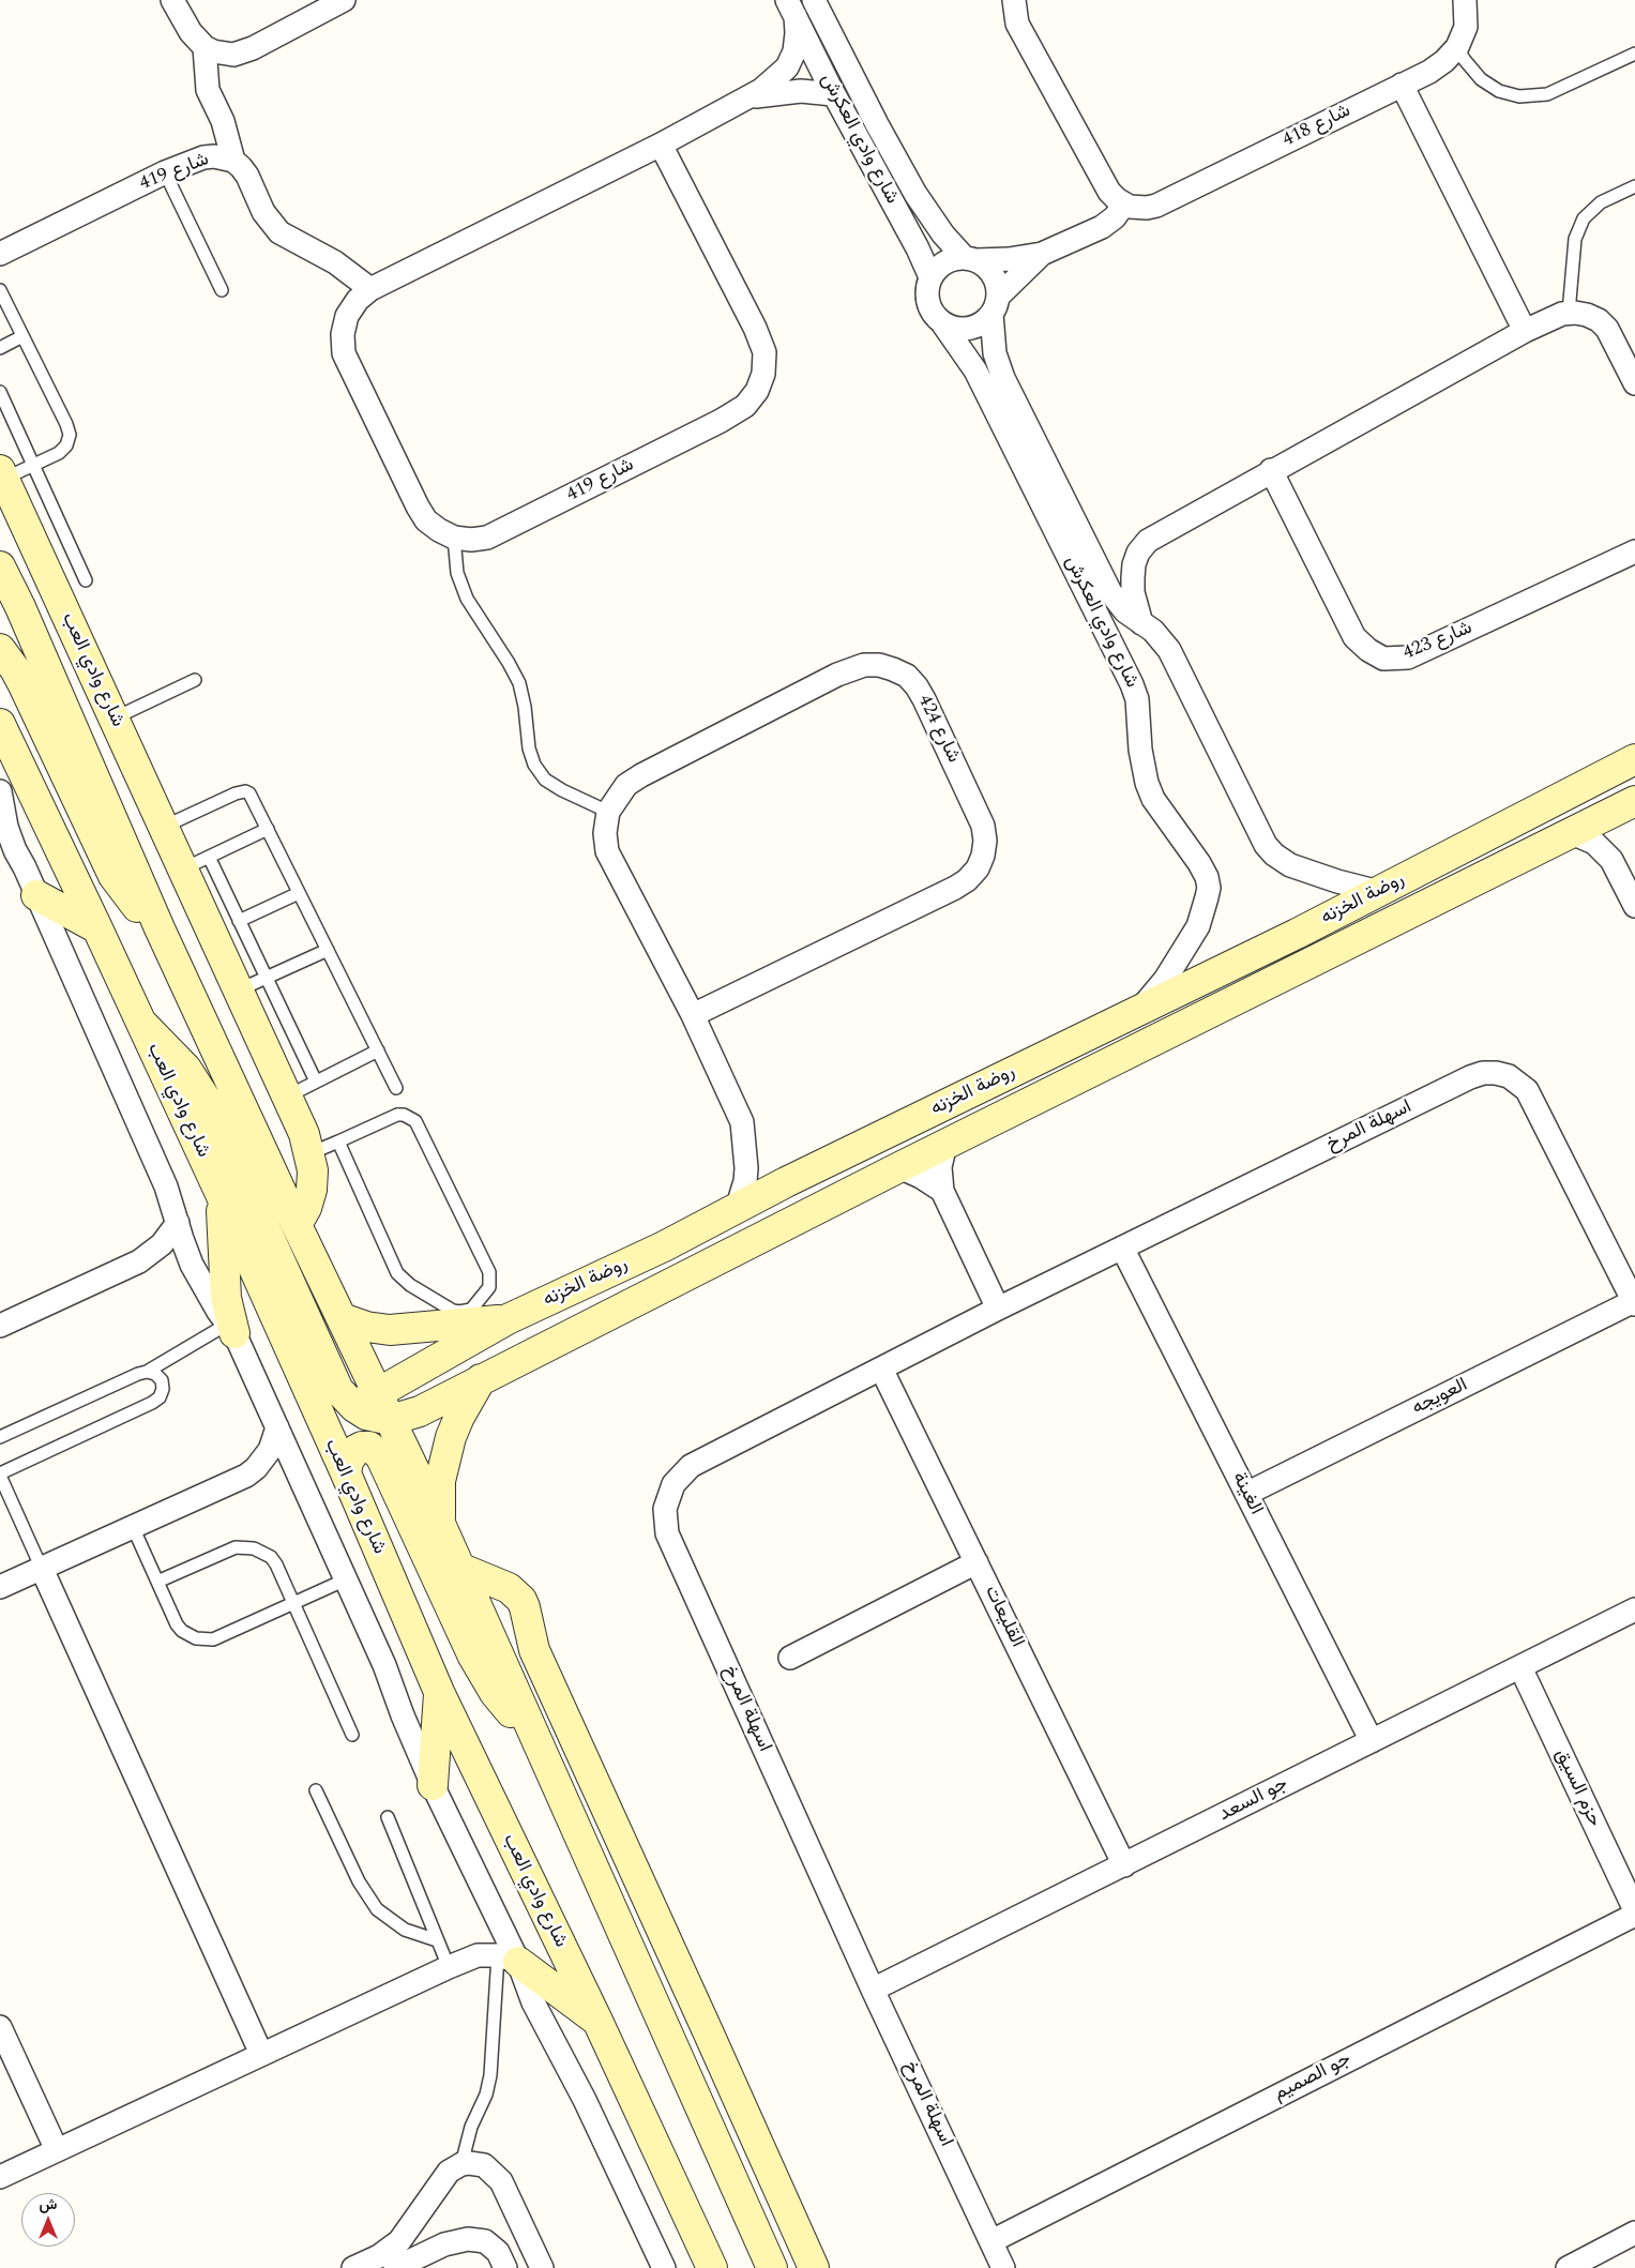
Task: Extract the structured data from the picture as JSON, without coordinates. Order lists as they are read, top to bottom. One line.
{"streets":{"street":["شارع 418","شارع وادي العكرش","شارع 419","شارع 423","شارع وادي العب","شارع 424","روضة الخزنه","اسهلة المرخ","العويجه","الغينة","القليعات","حزم السيق","جو السعد","جو الصميم"]},"crossings":[["شارع وادي العكرش","شارع 419"],["شارع وادي العكرش","روضة الخزنه"],["شارع وادي العب","روضة الخزنه"],["شارع 424","روضة الخزنه"],["اسهلة المرخ","العويجه"],["اسهلة المرخ","الغينة"],["اسهلة المرخ","القليعات"],["اسهلة المرخ","جو السعد"],["اسهلة المرخ","جو الصميم"],["العويجه","الغينة"],["الغينة","جو السعد"],["القليعات","جو السعد"],["حزم السيق","جو السعد"]],"north":"top"}
